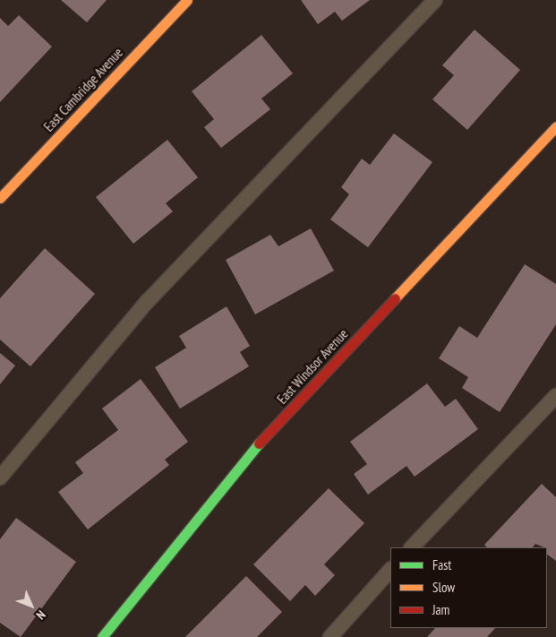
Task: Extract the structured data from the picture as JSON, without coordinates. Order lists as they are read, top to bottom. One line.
{"streets":{"street":["East Cambridge Avenue","East Windsor Avenue"]},"legend":["Fast","Slow","Jam"],"north":"bottom right"}
